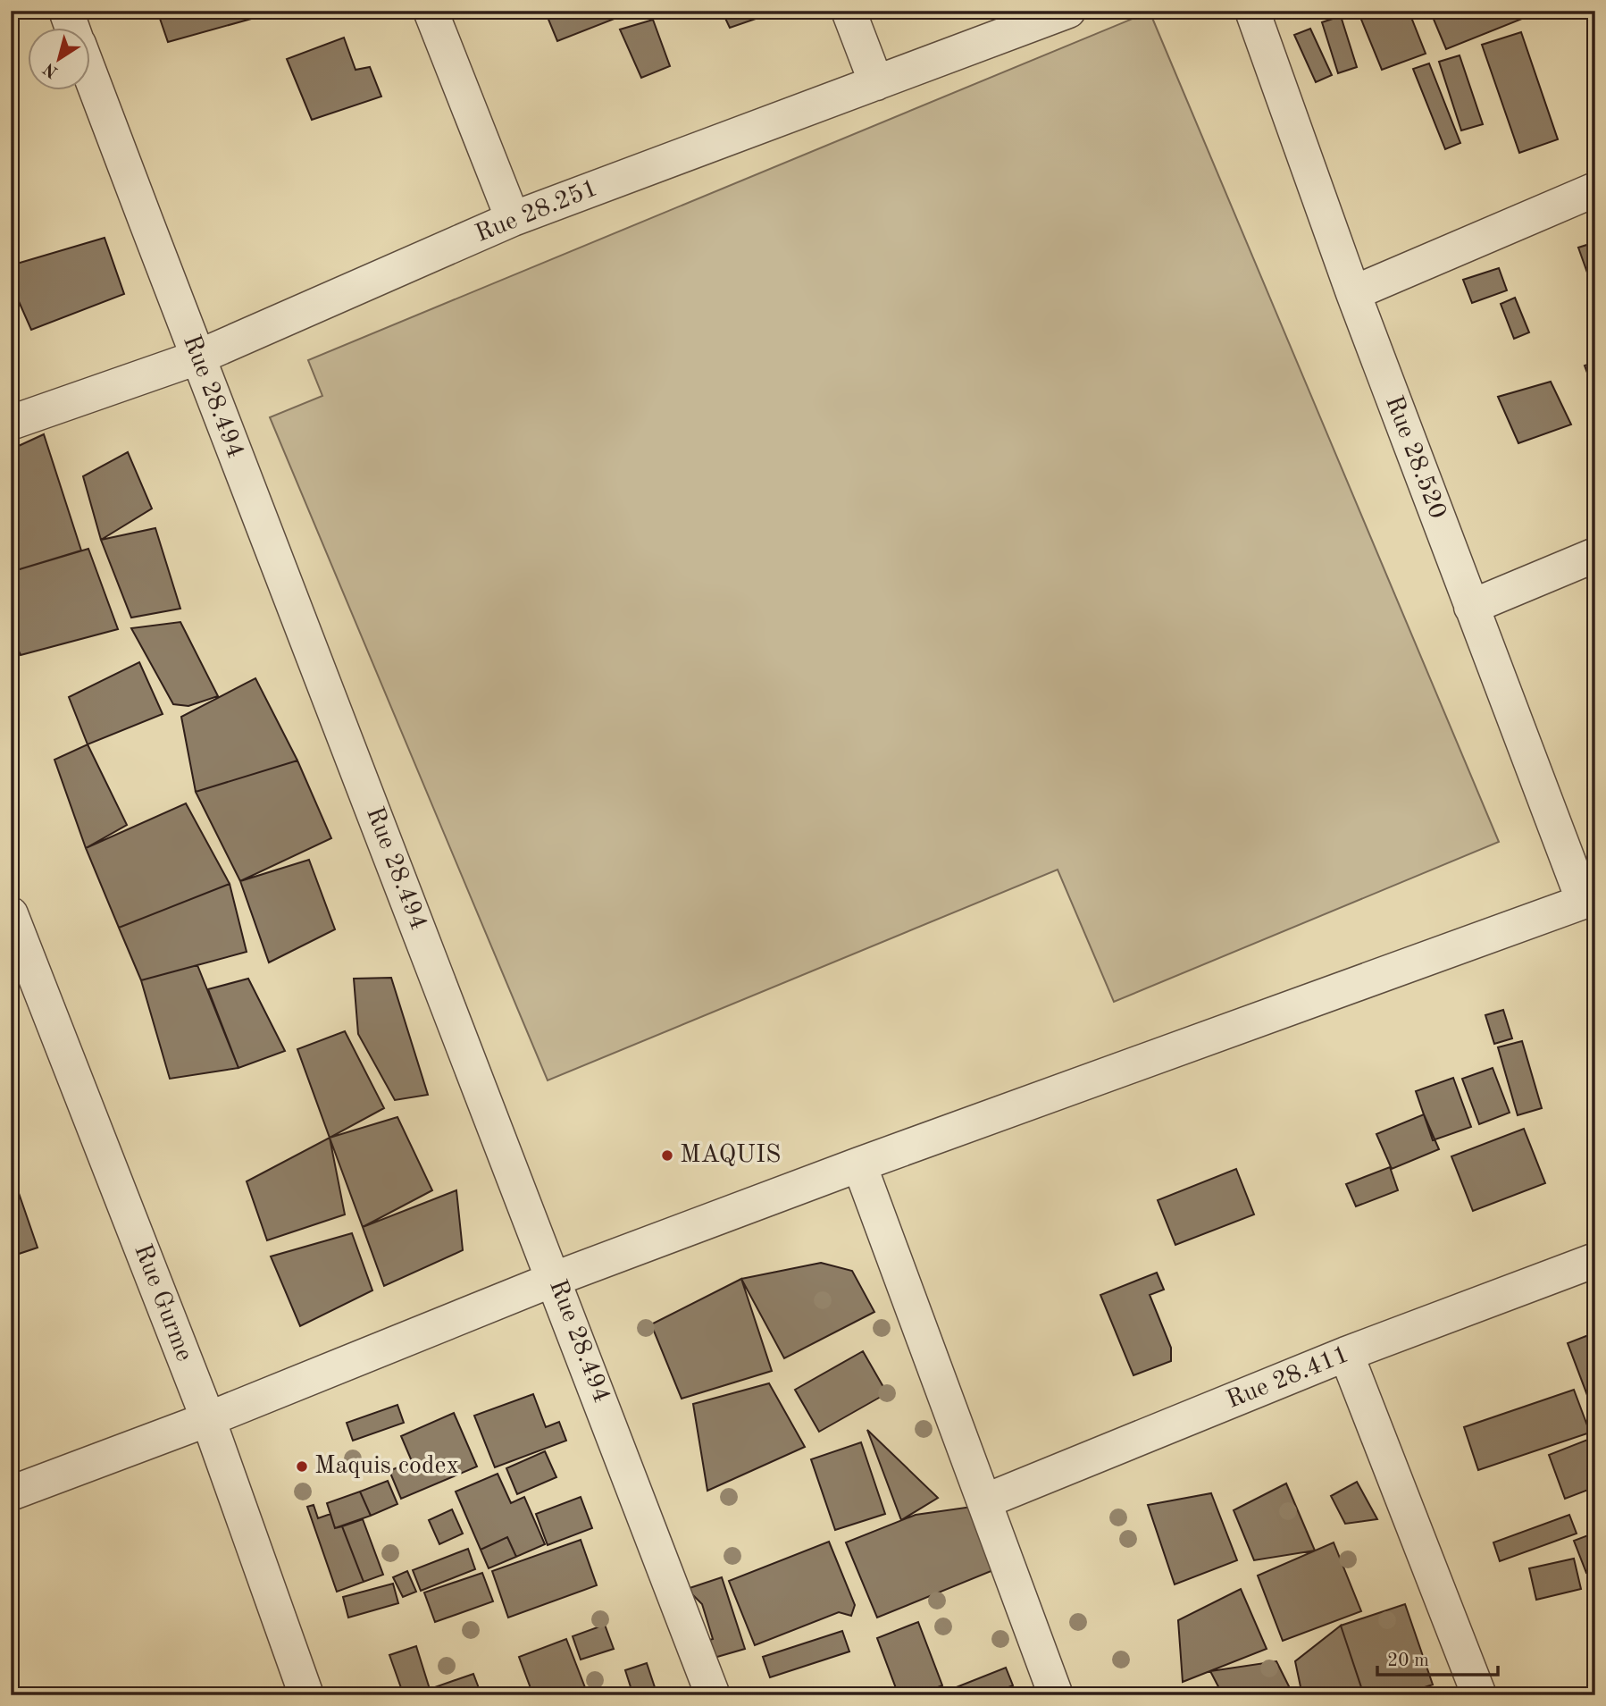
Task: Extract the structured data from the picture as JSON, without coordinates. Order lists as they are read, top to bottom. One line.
{"streets":{"street":["Rue 28.251","Rue 28.494","Rue 28.520","Rue Gurme","Rue 28.411"]},"crossings":[["Rue 28.251","Rue 28.494"]],"places":["MAQUIS","Maquis codex"],"scale_bar":"20 m","north":"bottom left"}
